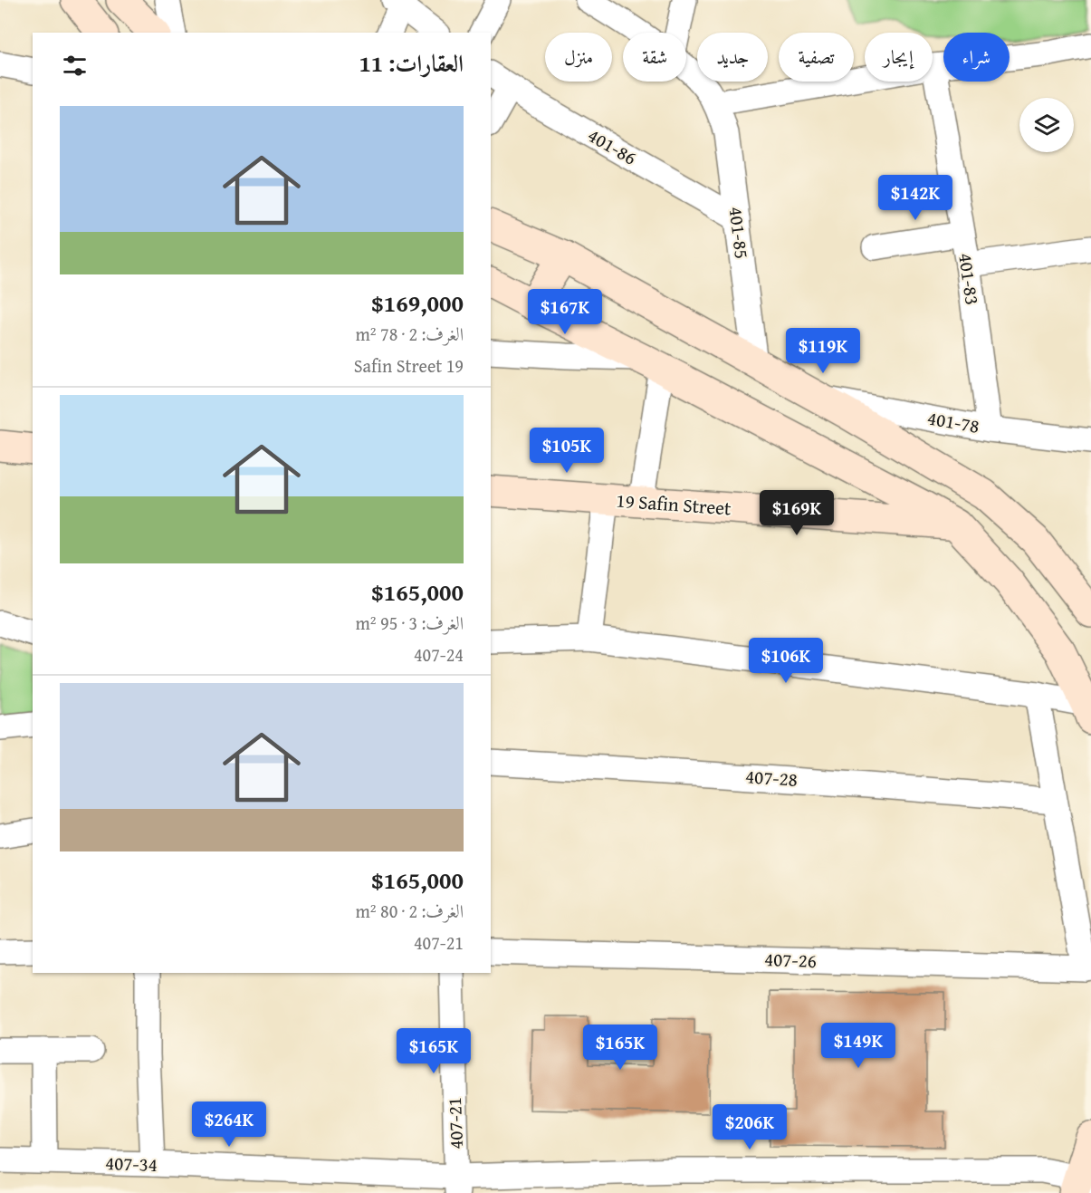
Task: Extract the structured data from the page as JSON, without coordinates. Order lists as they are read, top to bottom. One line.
{"streets":{"street":["401-86","401-85","401-83","401-78","19 Safin Street","407-28","407-26","407-21","407-34"]},"crossings":[["401-86","401-85"],["401-83","401-78"],["407-21","407-34"]],"page":{"chip":["شراء","إيجار","تصفية","جديد","شقة","منزل"],"heading":"العقارات: 11","list":[{"name":"$169,000","note":"الغرف: 2 · 78 m² · 19 Safin Street"},{"name":"$165,000","note":"الغرف: 3 · 95 m² · 407-24"},{"name":"$165,000","note":"الغرف: 2 · 80 m² · 407-21"}],"price":["$142K","$167K","$119K","$105K","$169K","$106K","$149K","$165K","$165K","$264K","$206K"]}}
